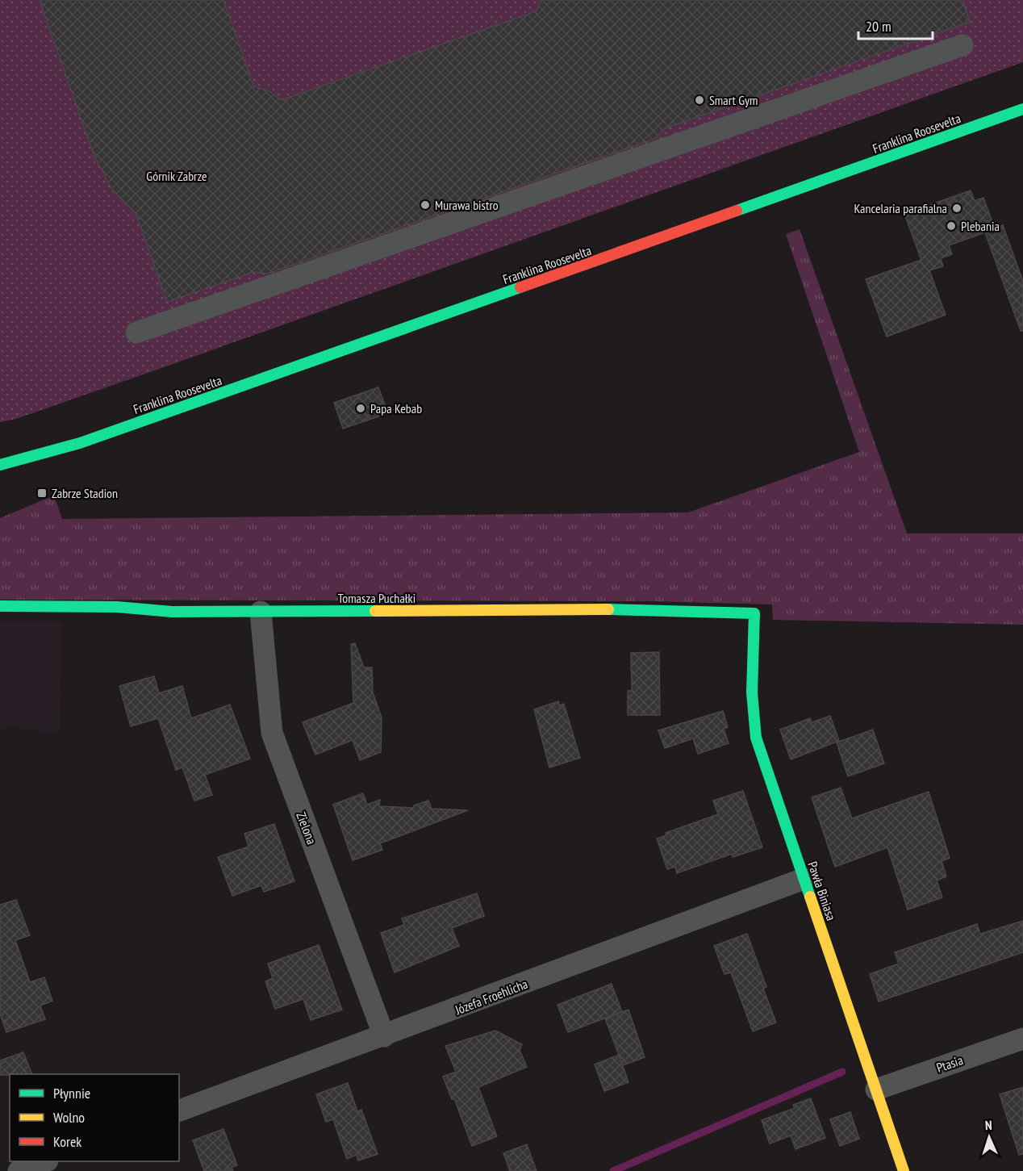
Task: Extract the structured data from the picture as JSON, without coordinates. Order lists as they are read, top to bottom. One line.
{"streets":{"street":["Franklina Roosevelta","Tomasza Puchałki","Zielona","Pawła Biniasa","Józefa Froehlicha","Ptasia"]},"crossings":[["Tomasza Puchałki","Zielona"],["Tomasza Puchałki","Pawła Biniasa"],["Zielona","Józefa Froehlicha"],["Pawła Biniasa","Józefa Froehlicha"],["Pawła Biniasa","Ptasia"]],"parks":["Górnik Zabrze"],"places":{"other":["Smart Gym","Murawa bistro","Kancelaria parafialna","Plebania","Papa Kebab"],"transit":["Zabrze Stadion"]},"legend":["Płynnie","Wolno","Korek"],"scale_bar":"20 m","north":"top"}
